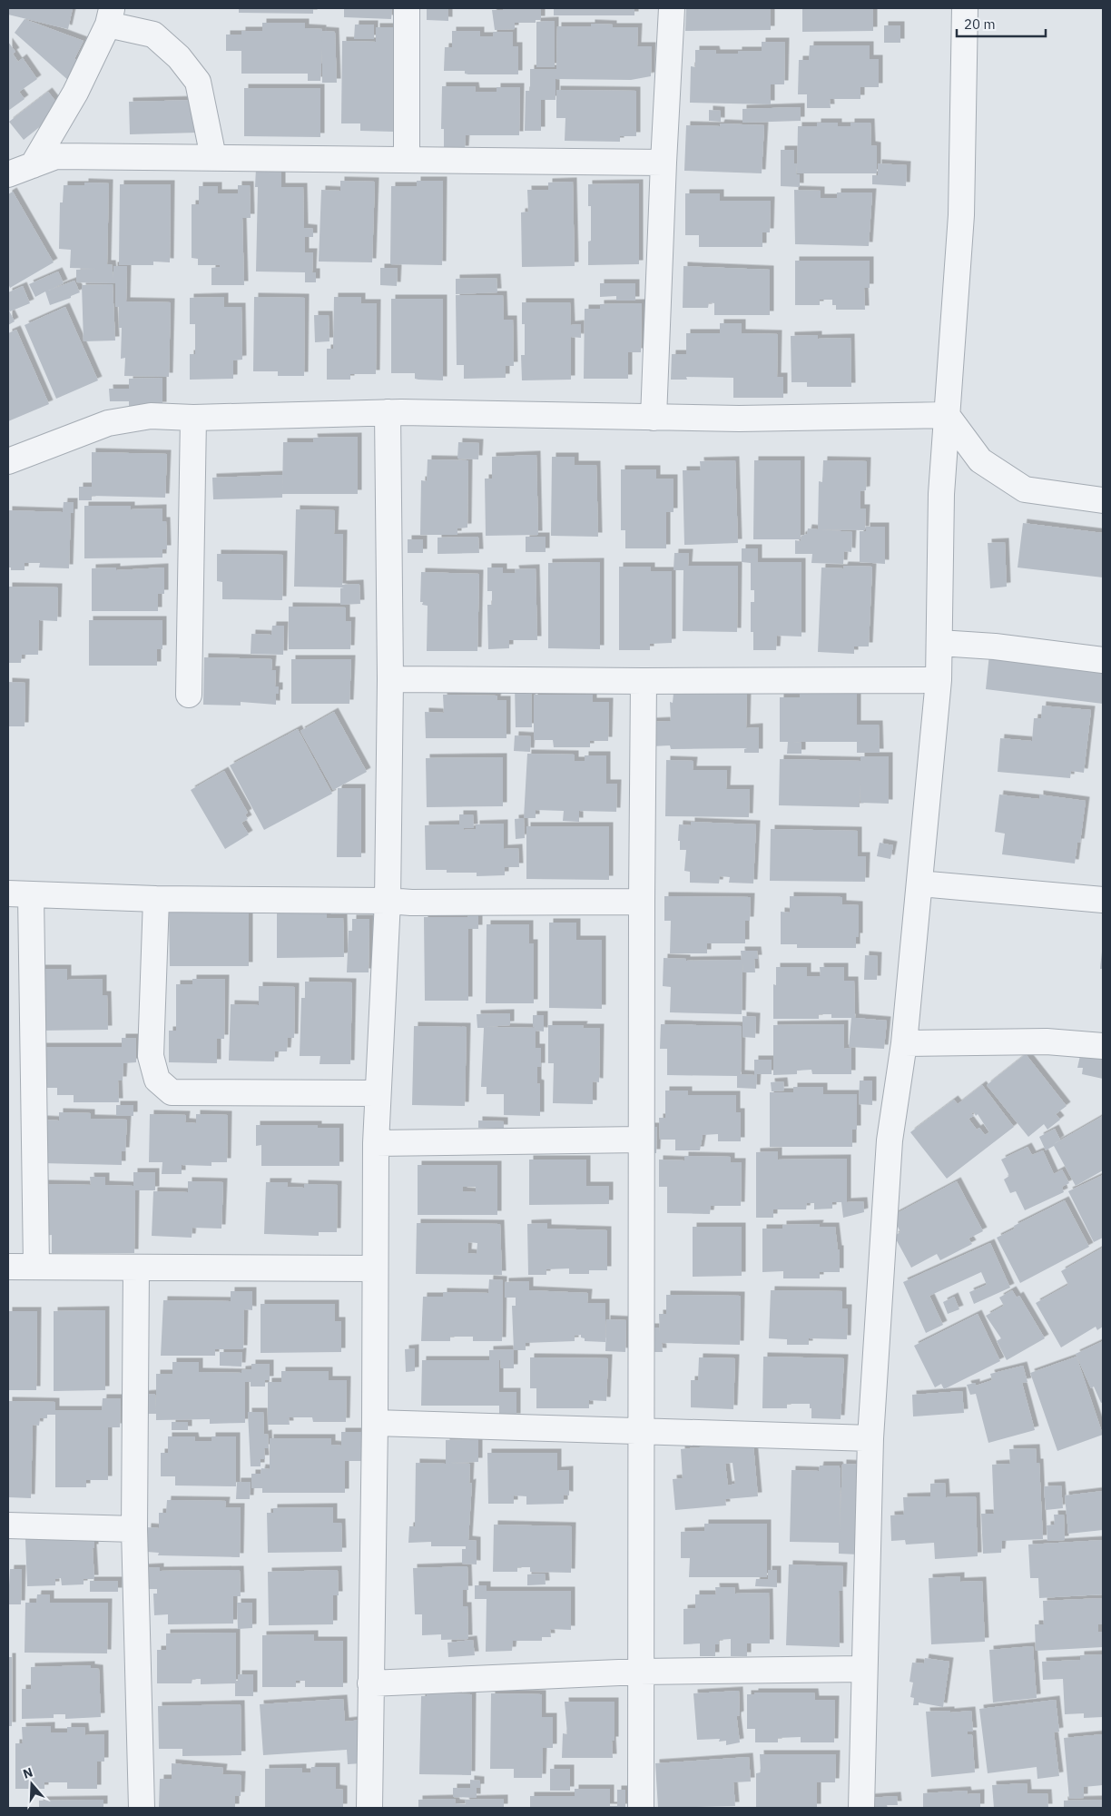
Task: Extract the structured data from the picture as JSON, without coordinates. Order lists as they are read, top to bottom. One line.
{"scale_bar":"20 m","north":"top"}
